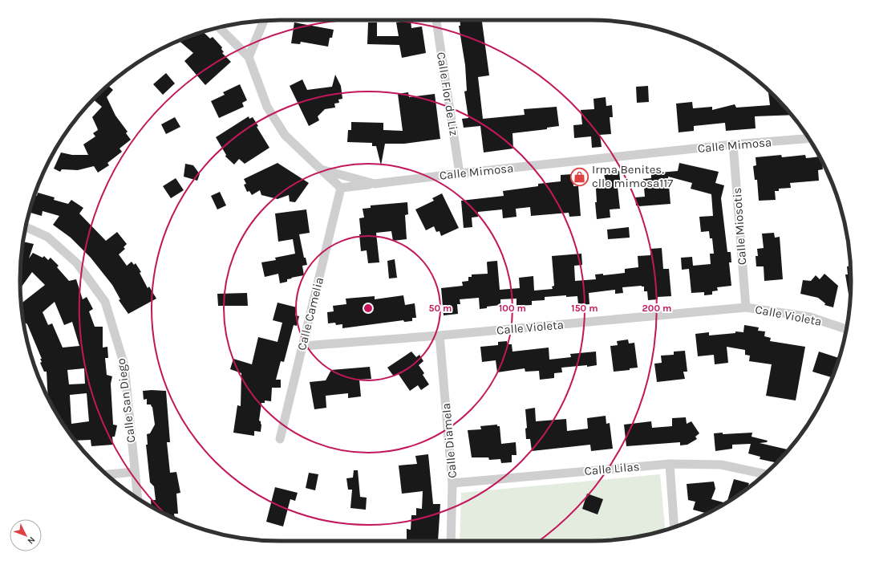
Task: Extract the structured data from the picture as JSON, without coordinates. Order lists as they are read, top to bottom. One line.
{"streets":{"street":["Calle Flor de Liz","Calle Mimosa","Calle Miosotis","Calle Camelia","Calle Violeta","Calle San Diego","Calle Diamela","Calle Lilas"]},"crossings":[["Calle Flor de Liz","Calle Mimosa"],["Calle Mimosa","Calle Miosotis"],["Calle Miosotis","Calle Violeta"],["Calle Camelia","Calle Violeta"],["Calle Violeta","Calle Diamela"],["Calle Diamela","Calle Lilas"]],"places":{"shop":["Irma Benites. clle mimosa117"]},"north":"bottom right","rings":["50 m","100 m","150 m","200 m"]}
